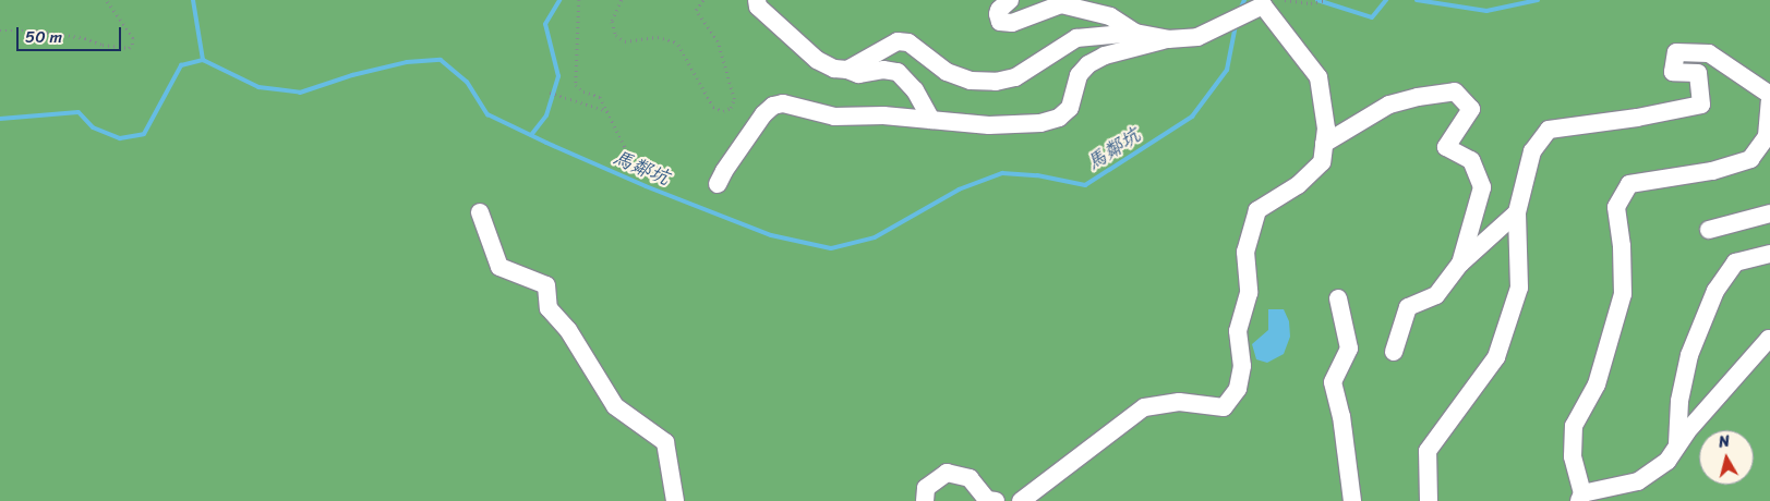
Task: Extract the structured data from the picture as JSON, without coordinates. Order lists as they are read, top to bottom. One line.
{"water":["馬鄰坑"],"scale_bar":"50 m","north":"top"}
